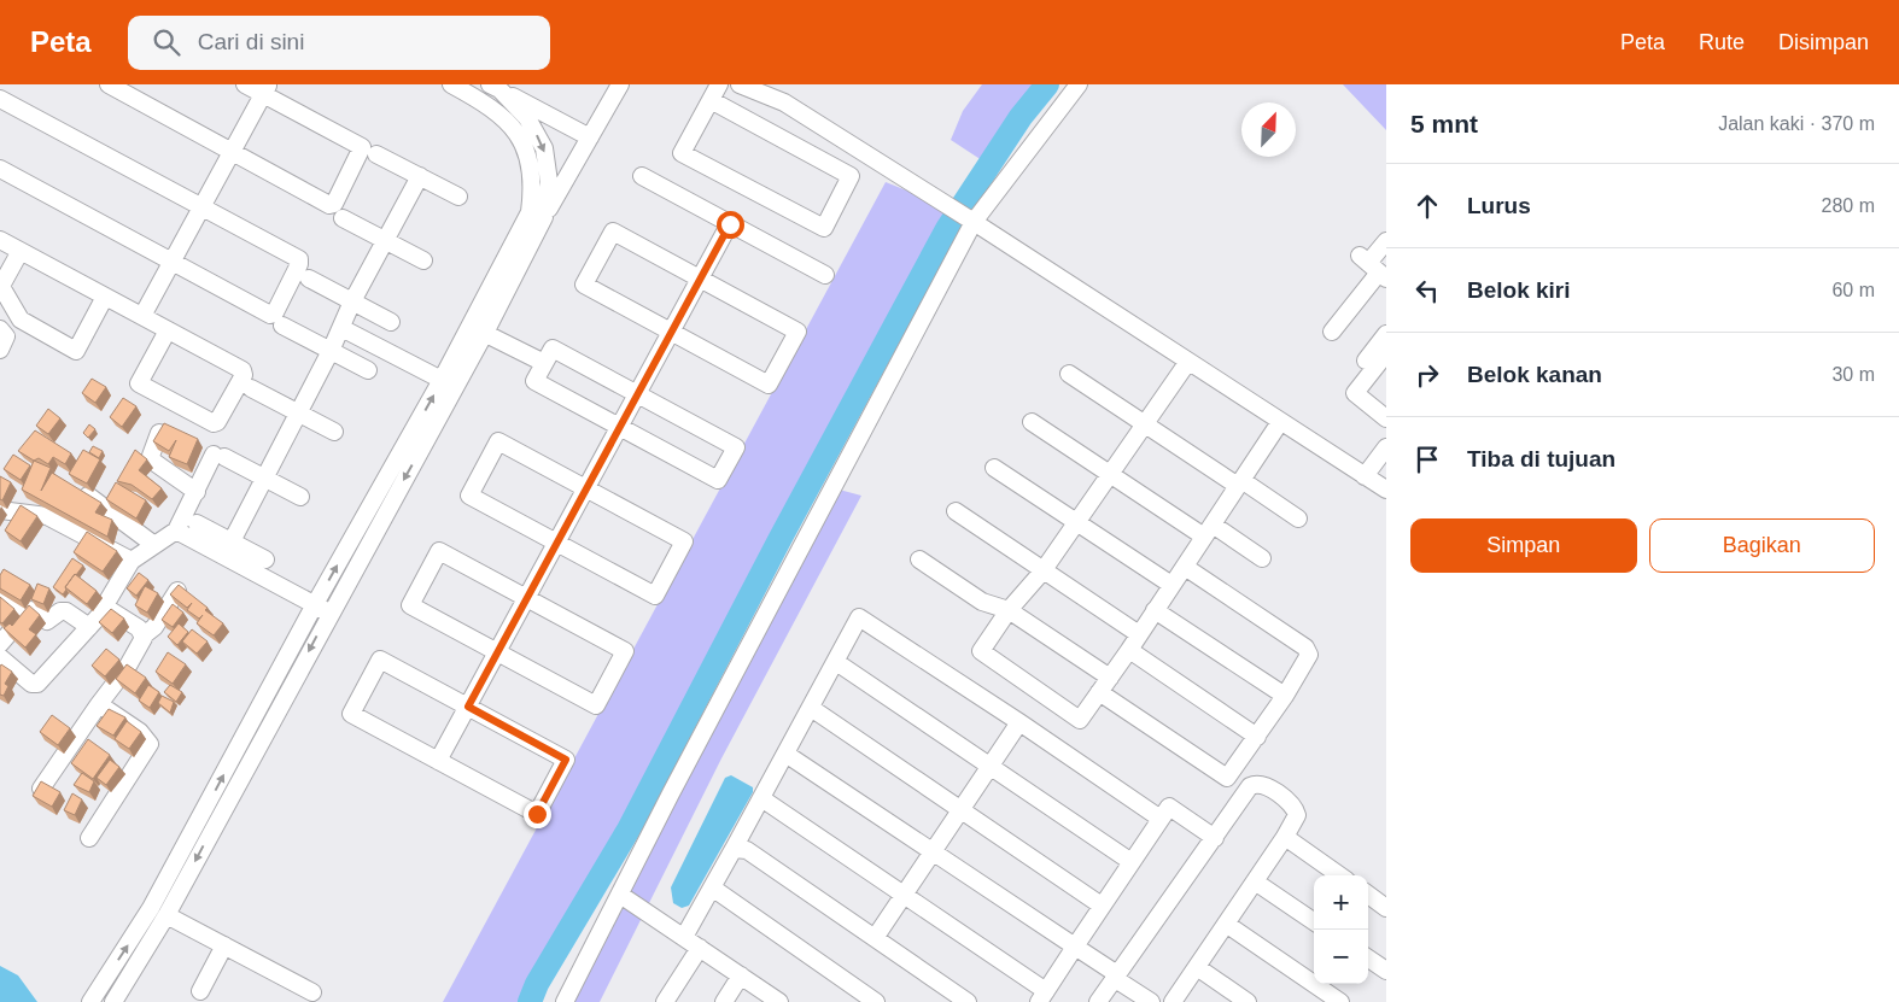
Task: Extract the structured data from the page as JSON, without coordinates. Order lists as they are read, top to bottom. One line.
{"north":"top right","page":{"header":"Peta","search":"Cari di sini","nav":["Peta","Rute","Disimpan"],"heading":["5 mnt","Jalan kaki · 370 m"],"list":[["Lurus","280 m"],["Belok kiri","60 m"],["Belok kanan","30 m"],"Tiba di tujuan"],"buttons":["Simpan","Bagikan"],"map_buttons":["+","−"]}}
